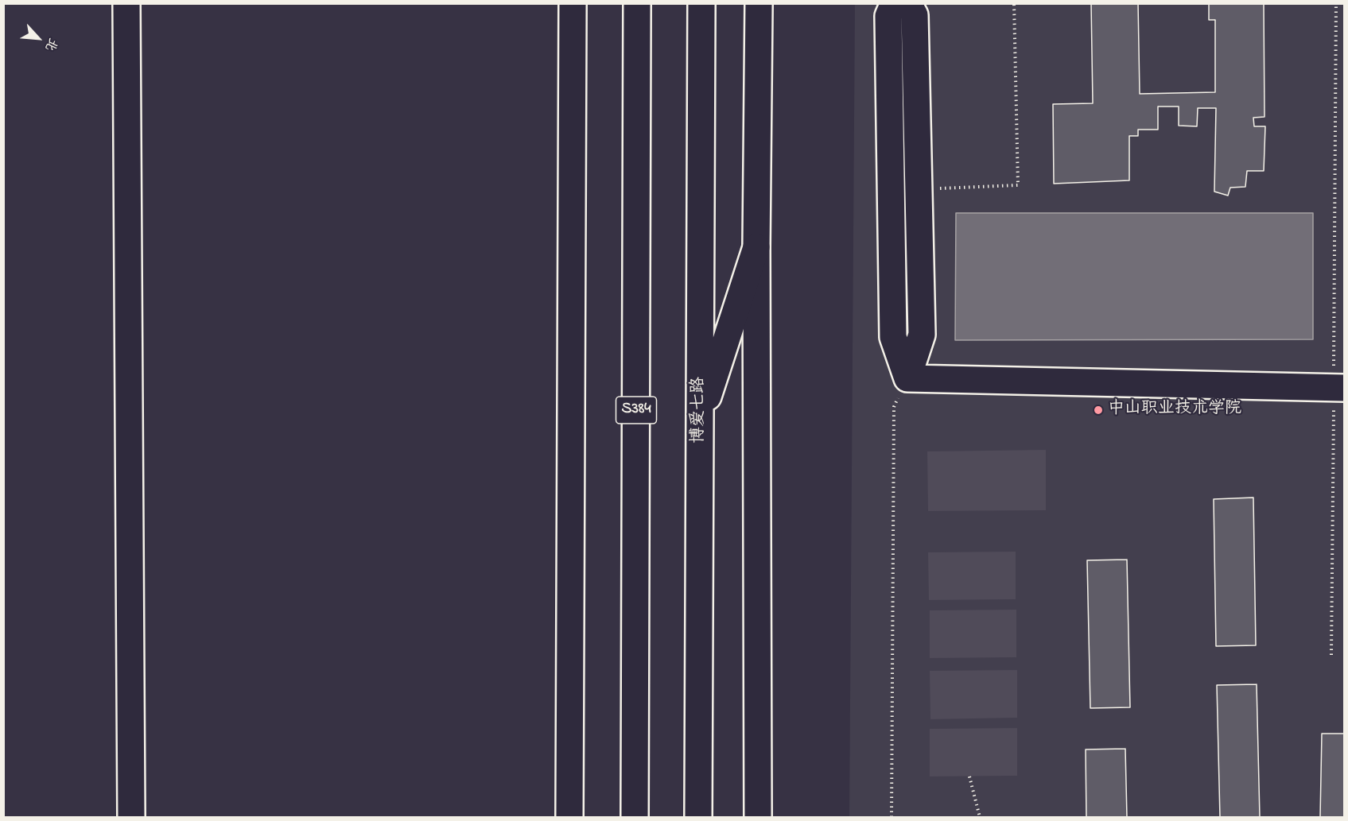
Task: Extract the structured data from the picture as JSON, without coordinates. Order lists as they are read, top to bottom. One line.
{"streets":{"main road":["S384","博爱七路"]},"places":["中山职业技术学院"],"north":"bottom right"}
